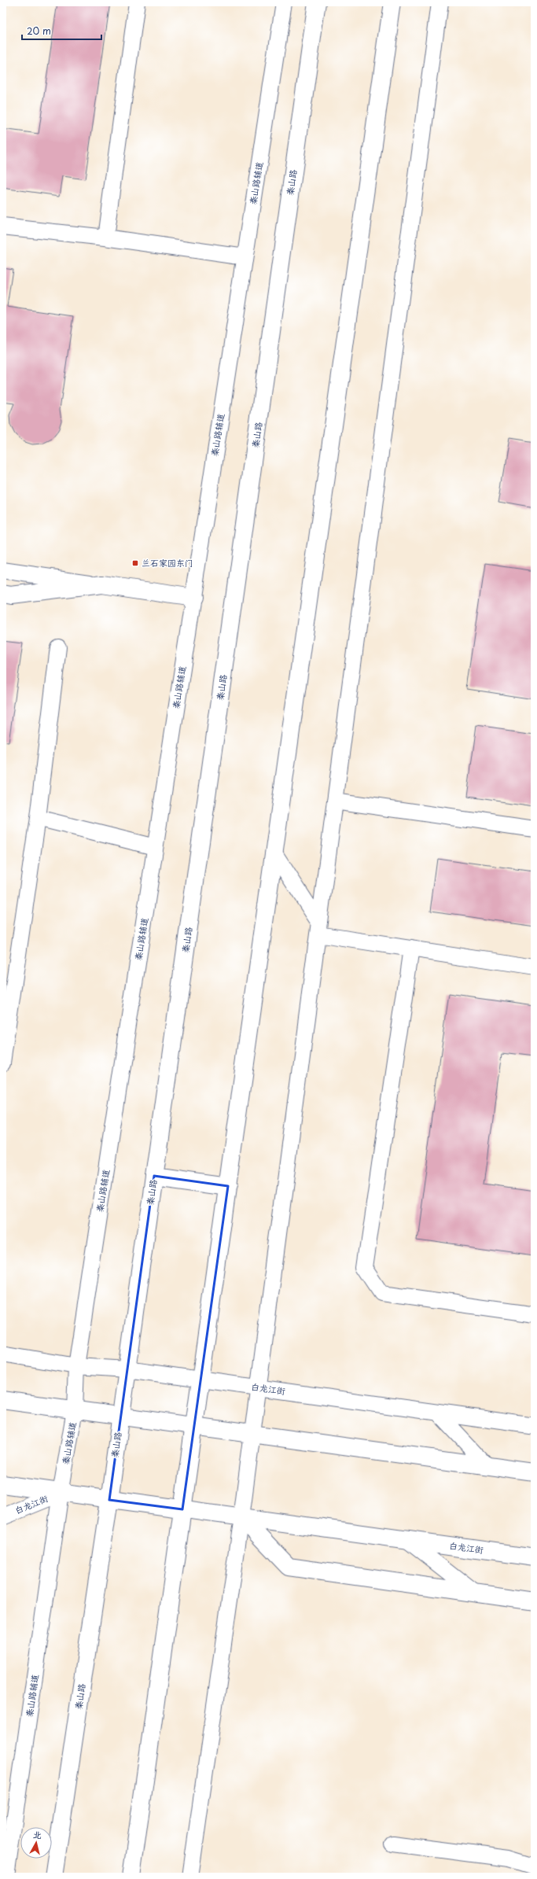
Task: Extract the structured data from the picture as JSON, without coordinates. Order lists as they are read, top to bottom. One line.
{"streets":{"street":["秦山路","白龙江街"],"lane":["秦山路辅道"]},"crossings":[["秦山路","白龙江街"],["秦山路辅道","白龙江街"]],"places":{"transit":["兰石家园东门"]},"scale_bar":"20 m","north":"top"}
